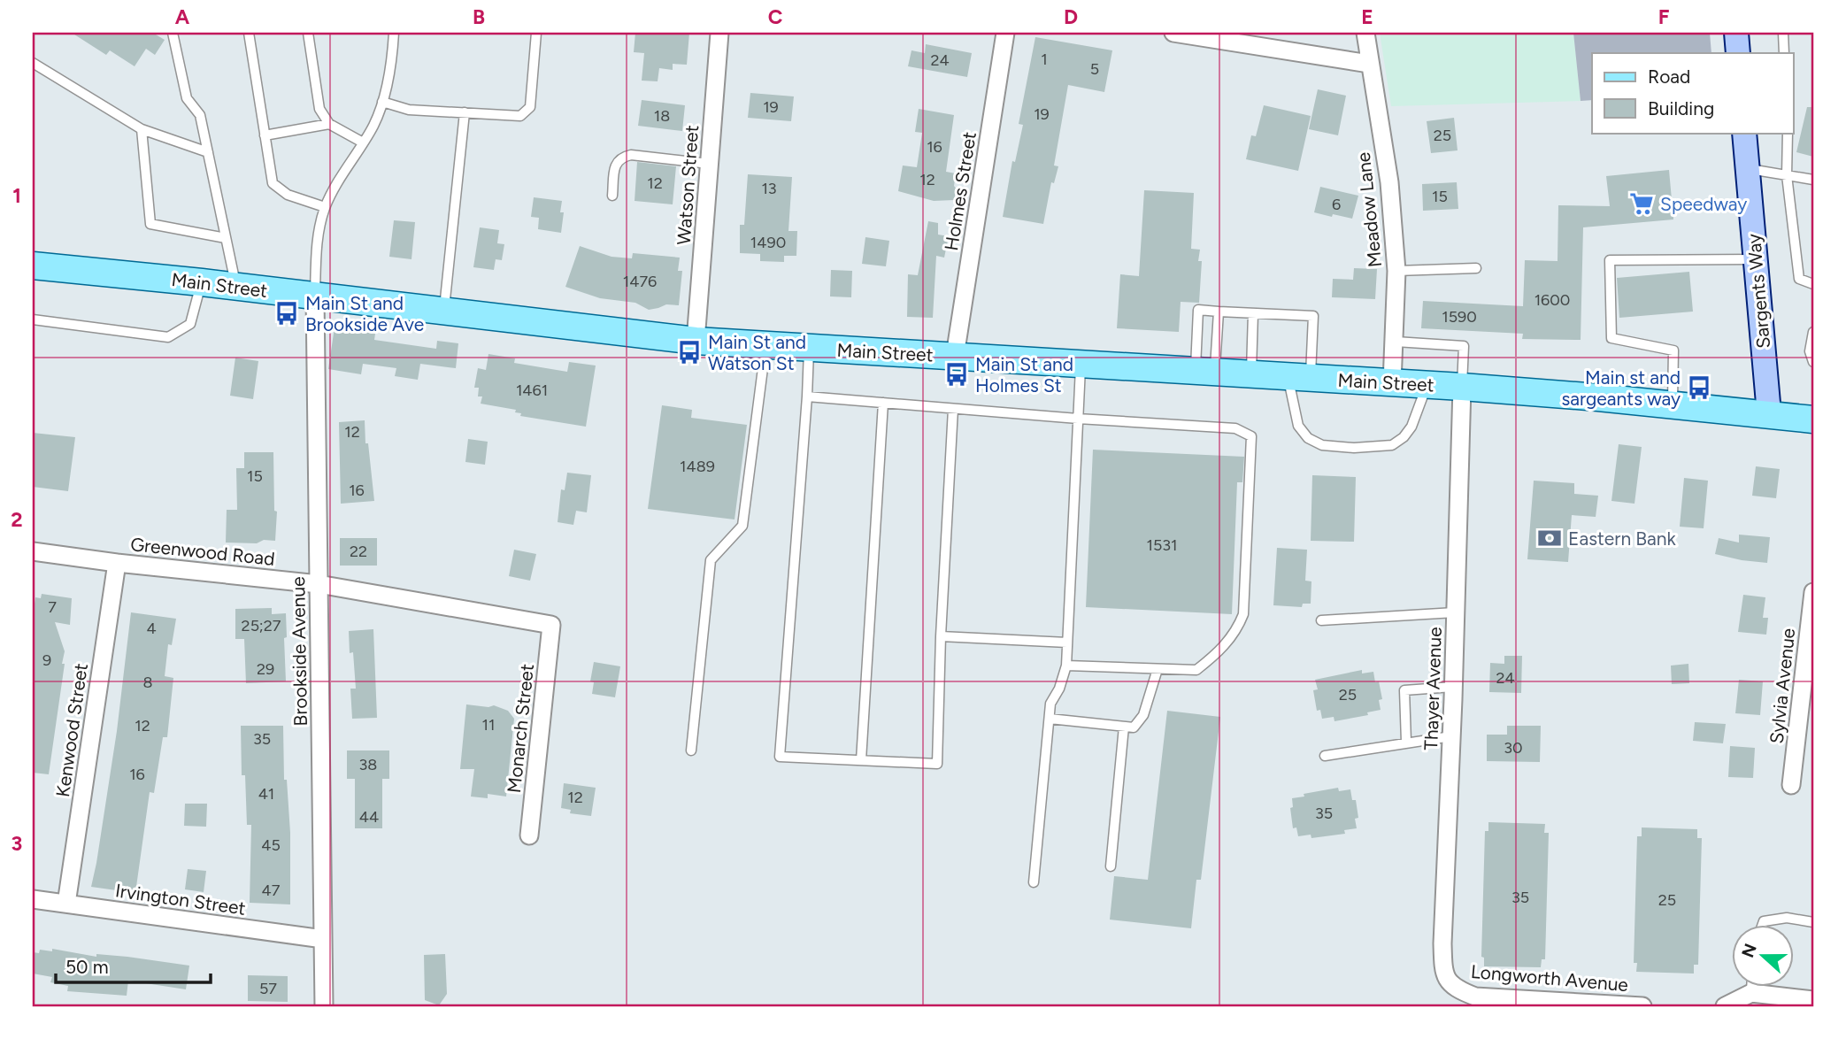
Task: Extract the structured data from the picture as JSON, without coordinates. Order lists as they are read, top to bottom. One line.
{"streets":{"main road":["Main Street","Sargents Way"],"street":["Watson Street","Holmes Street","Meadow Lane","Greenwood Road","Brookside Avenue","Sylvia Avenue","Thayer Avenue","Monarch Street","Kenwood Street","Irvington Street","Longworth Avenue"]},"crossings":[["Watson Street","Main Street"],["Holmes Street","Main Street"],["Meadow Lane","Main Street"],["Main Street","Sargents Way"],["Main Street","Brookside Avenue"],["Main Street","Thayer Avenue"],["Greenwood Road","Brookside Avenue"],["Greenwood Road","Monarch Street"],["Greenwood Road","Kenwood Street"],["Brookside Avenue","Irvington Street"],["Thayer Avenue","Longworth Avenue"],["Kenwood Street","Irvington Street"]],"places":{"supermarket":["Speedway"],"bus stop":["Main St and Brookside Ave","Main St and Watson St","Main St and Holmes St","Main st and sargeants way"],"bank":["Eastern Bank"]},"house_numbers":["1","24","5","19","19","18","25","16","12","12","13","15","6","1490","1476","1600","1590","1461","12","1489","15","16","1531","22","7","25;27","4","9","29","24","8","25","11","12","35","30","38","16","41","12","35","44","45","47","35","25","57"],"legend":["Road","Building"],"scale_bar":"50 m","north":"left","grid":{"columns":["A","B","C","D","E","F"],"rows":["1","2","3"]}}
